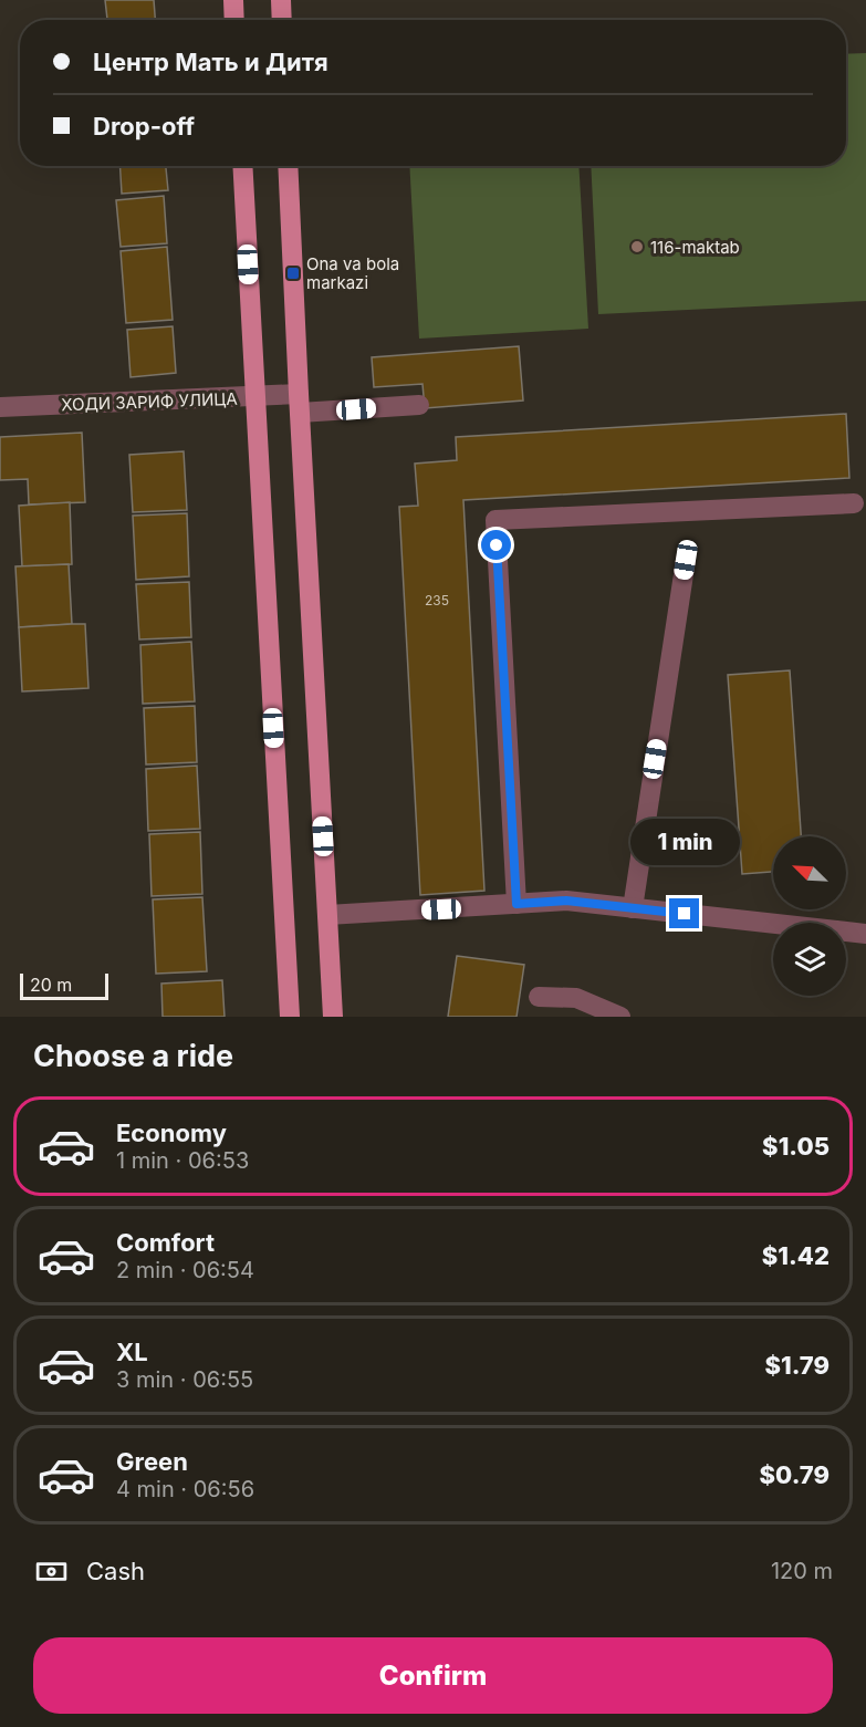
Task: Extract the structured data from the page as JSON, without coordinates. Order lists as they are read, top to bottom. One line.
{"streets":{"street":["ХОДИ ЗАРИФ УЛИЦА"]},"places":{"other":["116-maktab"],"transit":["Ona va bola markazi"]},"house_numbers":["235"],"scale_bar":"20 m","north":"top left","page":{"banner":["Центр Мать и Дитя","Drop-off"],"bubble":"1 min","scale":"20 m","heading":"Choose a ride","list":[{"name":"Economy","note":"1 min · 06:53","value":"$1.05"},{"name":"Comfort","note":"2 min · 06:54","value":"$1.42"},{"name":"XL","note":"3 min · 06:55","value":"$1.79"},{"name":"Green","note":"4 min · 06:56","value":"$0.79"}],"pay":["Cash","120 m"],"buttons":"Confirm"}}
